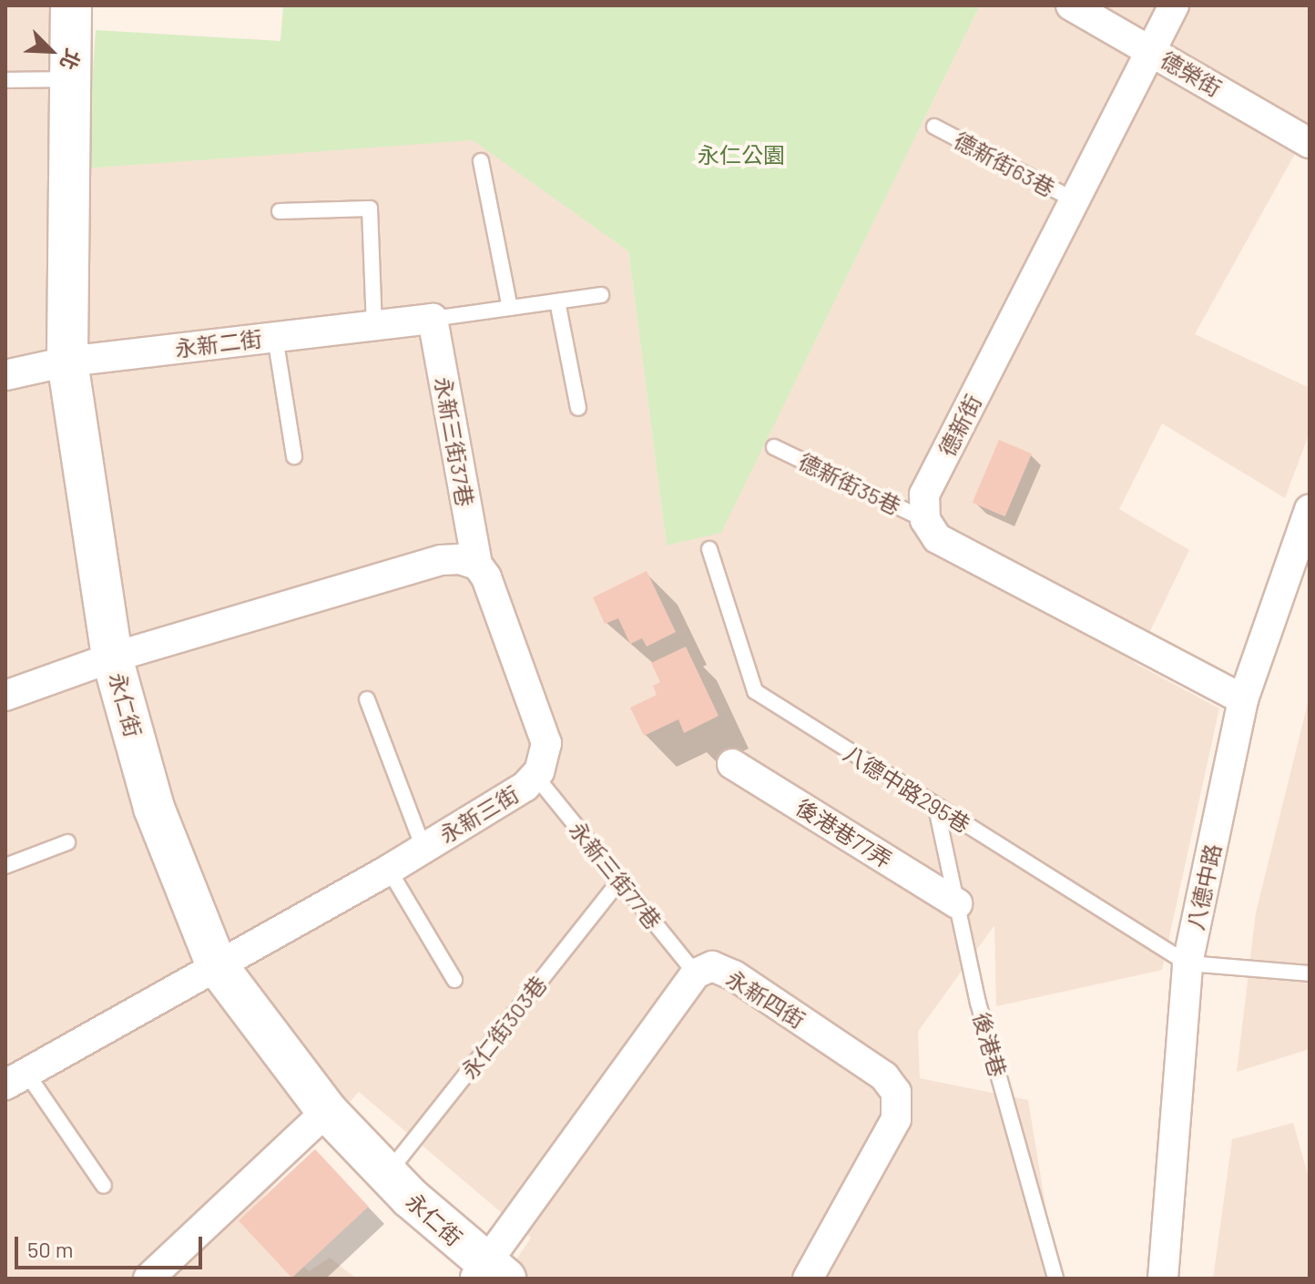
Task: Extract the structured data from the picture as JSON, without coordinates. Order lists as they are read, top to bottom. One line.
{"streets":{"street":["德榮街","永新二街","德新街","永新三街37巷","永仁街","永新三街","後港巷77弄","八德中路","永新四街"],"lane":["德新街63巷","德新街35巷","八德中路295巷","永新三街77巷","永仁街303巷","後港巷"]},"crossings":[["德榮街","德新街"],["德新街63巷","德新街"],["永新二街","永新三街37巷"],["永新二街","永仁街"],["德新街","德新街35巷"],["永新三街37巷","永新三街"],["永仁街","永新三街"],["永仁街","永新四街"],["永仁街","永仁街303巷"],["八德中路295巷","八德中路"],["八德中路295巷","後港巷"],["永新三街","永新三街77巷"],["後港巷77弄","後港巷"],["永新三街77巷","永新四街"],["永新三街77巷","永仁街303巷"]],"parks":["永仁公園"],"scale_bar":"50 m","north":"bottom right"}
